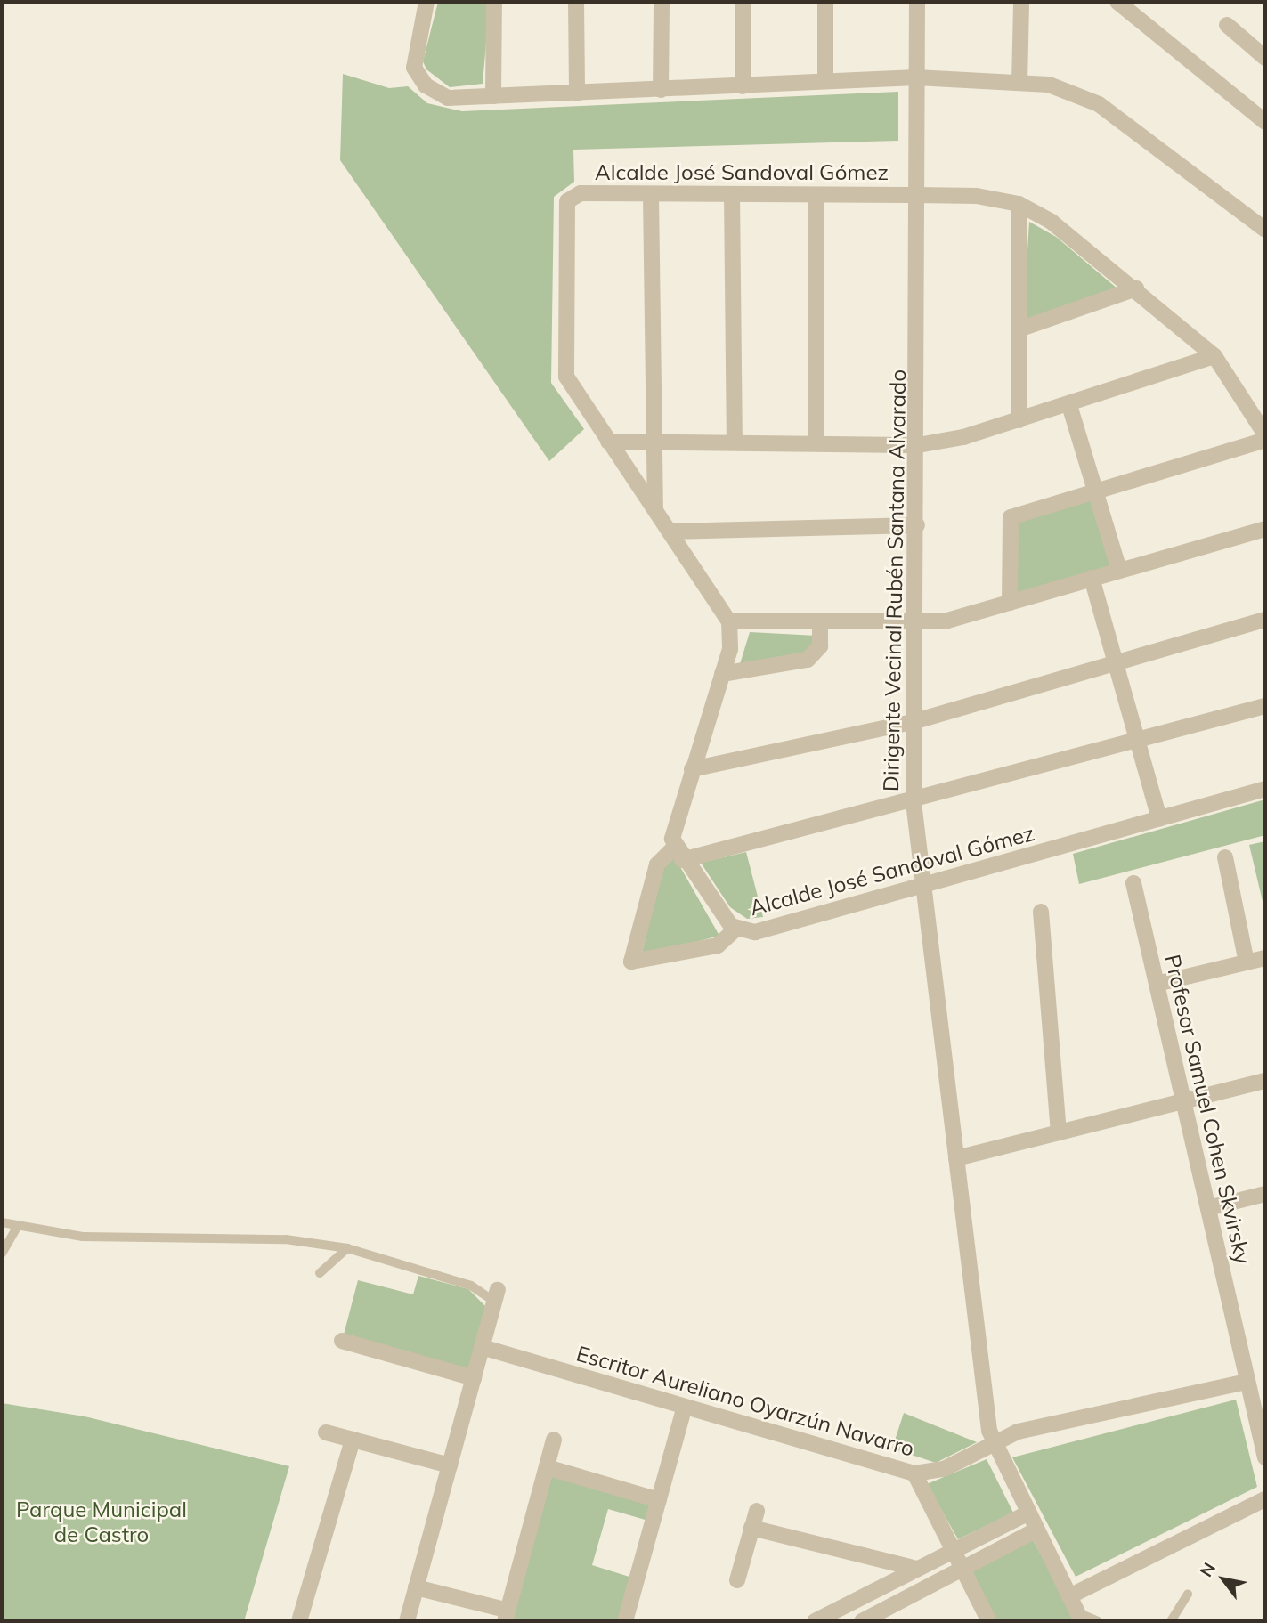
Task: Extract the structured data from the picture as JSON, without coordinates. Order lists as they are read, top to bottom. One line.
{"streets":{"street":["Alcalde José Sandoval Gómez","Dirigente Vecinal Rubén Santana Alvarado","Profesor Samuel Cohen Skvirsky","Escritor Aureliano Oyarzún Navarro"]},"crossings":[["Alcalde José Sandoval Gómez","Dirigente Vecinal Rubén Santana Alvarado"],["Dirigente Vecinal Rubén Santana Alvarado","Escritor Aureliano Oyarzún Navarro"],["Profesor Samuel Cohen Skvirsky","Escritor Aureliano Oyarzún Navarro"]],"parks":["Parque Municipal de Castro"],"north":"top left"}
